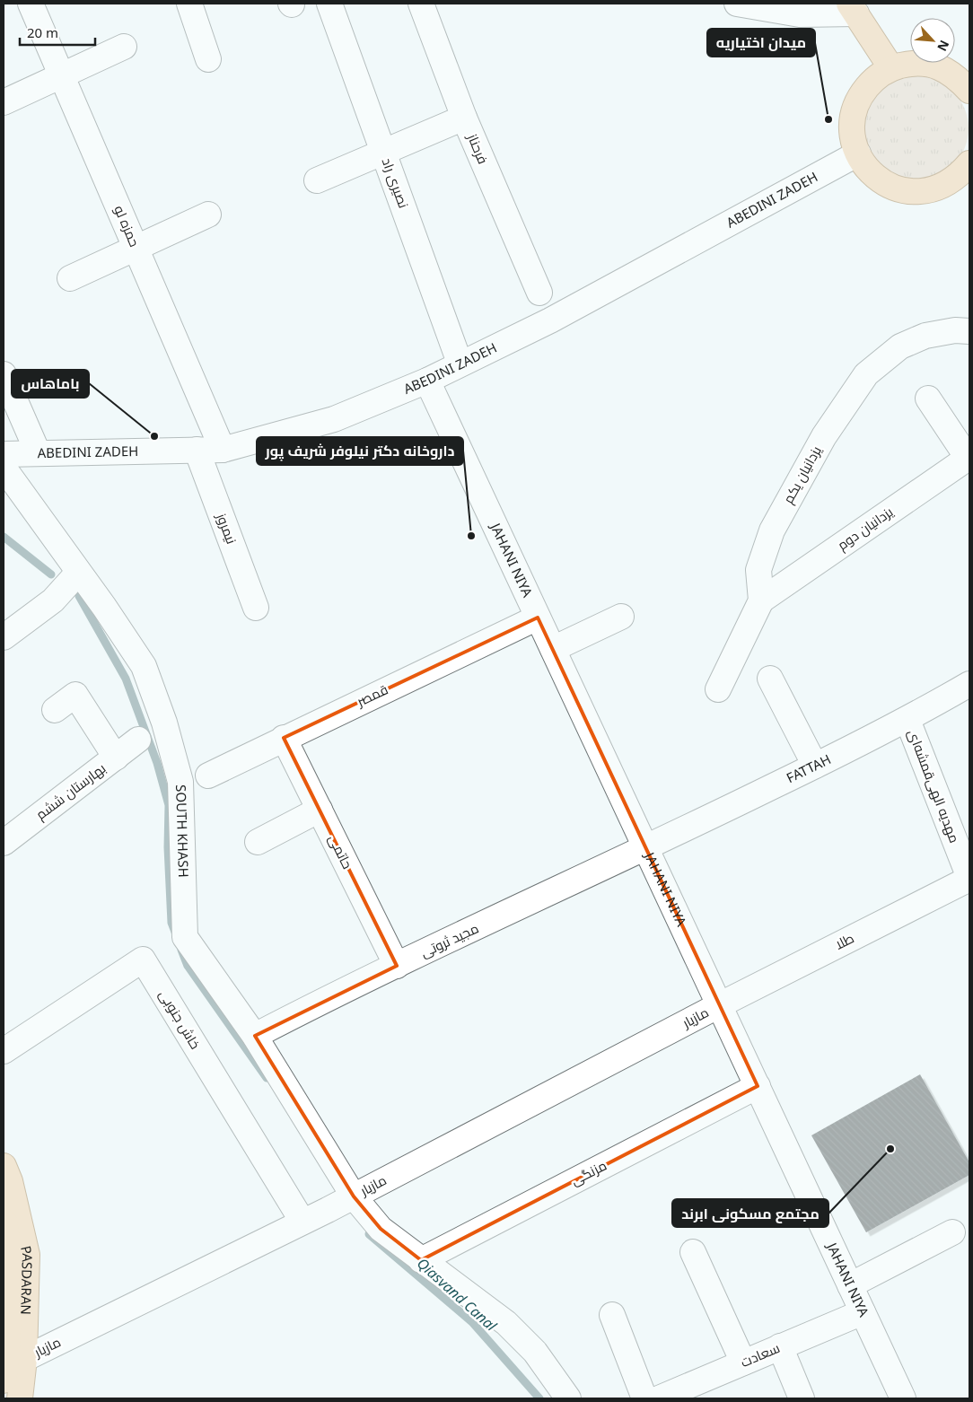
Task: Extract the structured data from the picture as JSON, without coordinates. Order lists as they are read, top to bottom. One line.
{"streets":{"main road":["PASDARAN"],"street":["فرحناز","نصیری راد","ABEDINI ZADEH","حمزه لو","یزدانیان یکم","نیمروز","یزدانیان دوم","JAHANI NIYA","قمصر","FATTAH","مهدیه الهی‌قمشه‌ای","بهارستان ششم","SOUTH KHASH","حاتمی","مجید ثروتی","طلا","مازیار","خاش جنوبی","مزنگی","سعادت"]},"crossings":[["نصیری راد","ABEDINI ZADEH"],["ABEDINI ZADEH","حمزه لو"],["ABEDINI ZADEH","نیمروز"],["ABEDINI ZADEH","JAHANI NIYA"],["یزدانیان یکم","یزدانیان دوم"],["JAHANI NIYA","قمصر"],["JAHANI NIYA","FATTAH"],["JAHANI NIYA","مجید ثروتی"],["JAHANI NIYA","طلا"],["JAHANI NIYA","مازیار"],["JAHANI NIYA","مزنگی"],["JAHANI NIYA","سعادت"],["قمصر","حاتمی"],["FATTAH","مهدیه الهی‌قمشه‌ای"],["FATTAH","مجید ثروتی"],["مهدیه الهی‌قمشه‌ای","طلا"],["SOUTH KHASH","مجید ثروتی"],["SOUTH KHASH","مازیار"],["SOUTH KHASH","مزنگی"],["حاتمی","مجید ثروتی"],["طلا","مازیار"],["مازیار","خاش جنوبی"],["مازیار","PASDARAN"]],"water":["Qiasvand Canal"],"places":["میدان اختیاریه","باماهاس","داروخانه دکتر نیلوفر شریف پور","مجتمع مسکونی ابرند"],"scale_bar":"20 m","north":"bottom right"}
